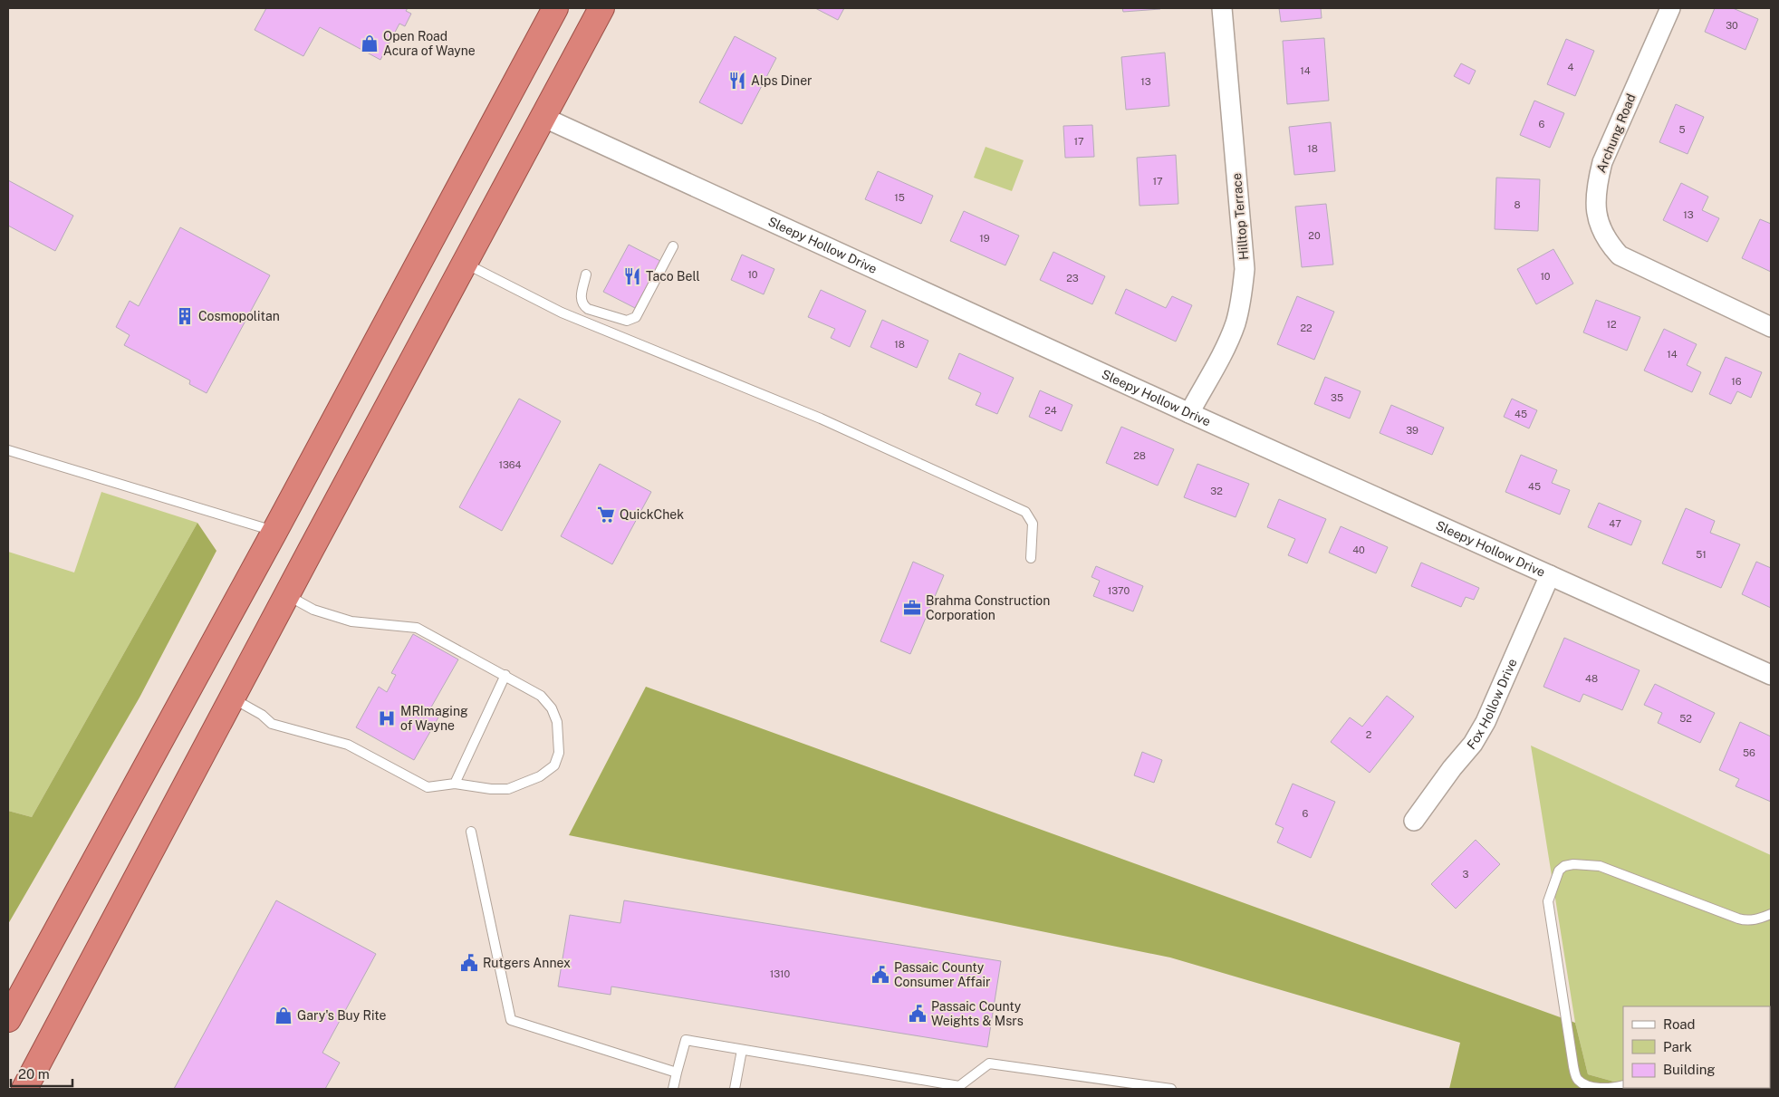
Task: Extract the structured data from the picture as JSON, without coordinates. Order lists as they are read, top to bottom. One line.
{"streets":{"street":["Archung Road","Hilltop Terrace","Sleepy Hollow Drive","Fox Hollow Drive"]},"crossings":[["Hilltop Terrace","Sleepy Hollow Drive"],["Sleepy Hollow Drive","Fox Hollow Drive"]],"places":{"shop":["Open Road Acura of Wayne","Gary's Buy Rite"],"restaurant":["Alps Diner","Taco Bell"],"building":["Cosmopolitan"],"supermarket":["QuickChek"],"office":["Brahma Construction Corporation"],"hospital":["MRImaging of Wayne"],"public building":["Rutgers Annex","Passaic County Consumer Affair","Passaic County Weights & Msrs"]},"house_numbers":["30","4","14","13","6","5","17","18","17","15","8","13","20","19","10","10","23","12","22","18","14","16","35","24","45","39","28","1364","45","32","47","40","51","1370","48","52","2","56","6","3","1310"],"legend":["Road","Park","Building"],"scale_bar":"20 m"}
